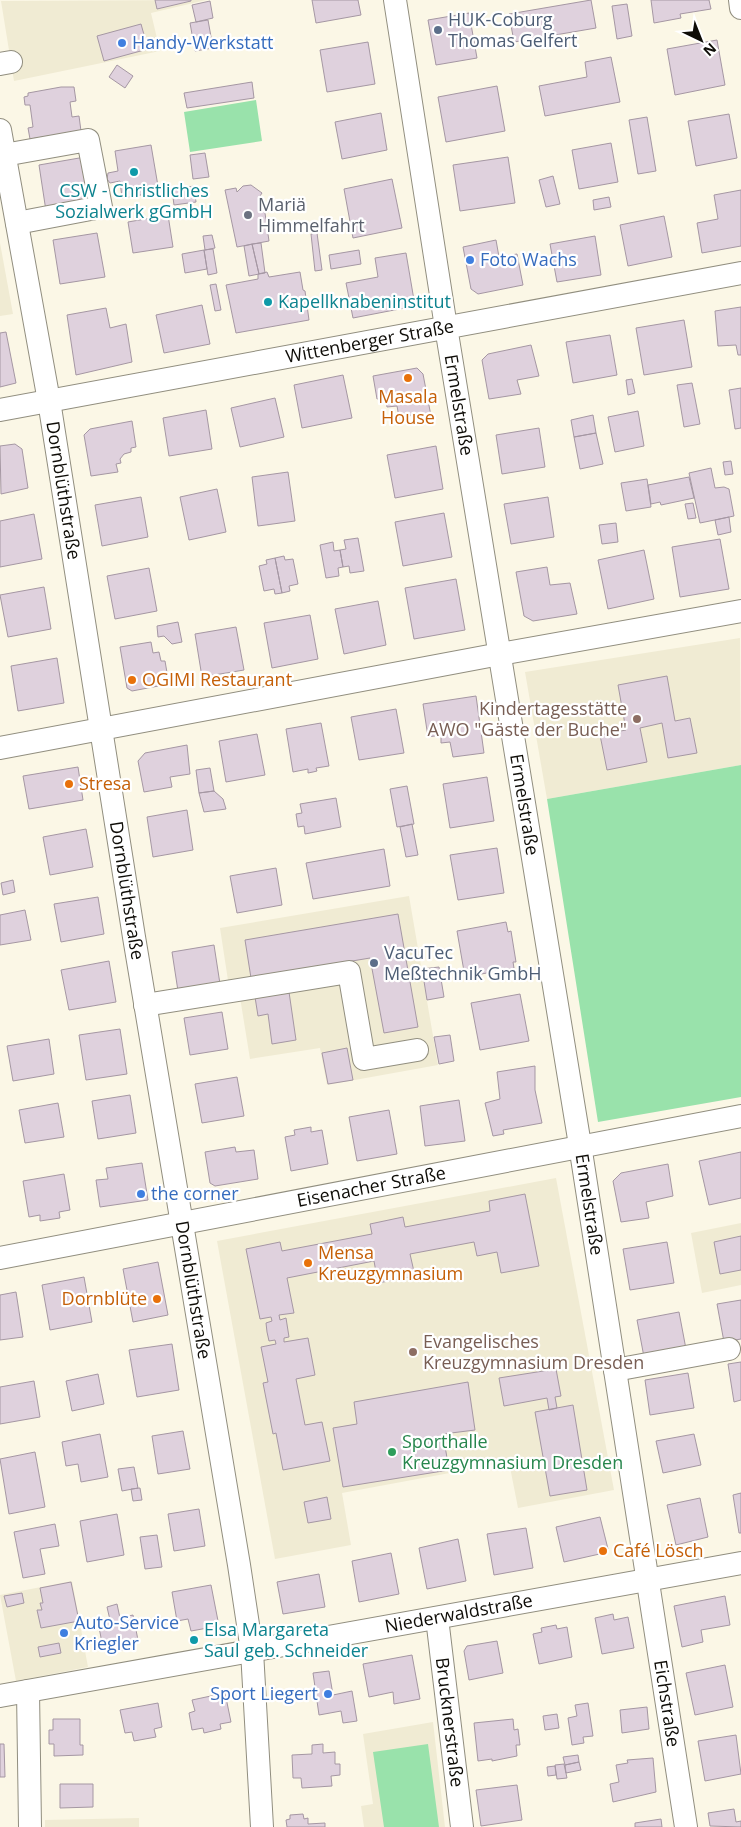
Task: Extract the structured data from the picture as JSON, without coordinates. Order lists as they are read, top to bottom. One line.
{"streets":{"street":["Wittenberger Straße","Ermelstraße","Dornblüthstraße","Eisenacher Straße","Niederwaldstraße","Eichstraße","Brucknerstraße"]},"crossings":[["Wittenberger Straße","Ermelstraße"],["Wittenberger Straße","Dornblüthstraße"],["Ermelstraße","Eisenacher Straße"],["Ermelstraße","Niederwaldstraße"],["Ermelstraße","Eichstraße"],["Dornblüthstraße","Eisenacher Straße"],["Dornblüthstraße","Niederwaldstraße"],["Niederwaldstraße","Eichstraße"],["Niederwaldstraße","Brucknerstraße"]],"places":["HUK-Coburg Thomas Gelfert","Handy-Werkstatt","CSW - Christliches Sozialwerk gGmbH","Mariä Himmelfahrt","Foto Wachs","Kapellknabeninstitut","Masala House","OGIMI Restaurant","Kindertagesstätte AWO \"Gäste der Buche\"","Stresa","VacuTec Meßtechnik GmbH","the corner","Mensa Kreuzgymnasium","Dornblüte","Evangelisches Kreuzgymnasium Dresden","Sporthalle Kreuzgymnasium Dresden","Café Lösch","Auto-Service Kriegler","Elsa Margareta Saul geb. Schneider","Sport Liegert"],"north":"bottom right"}
